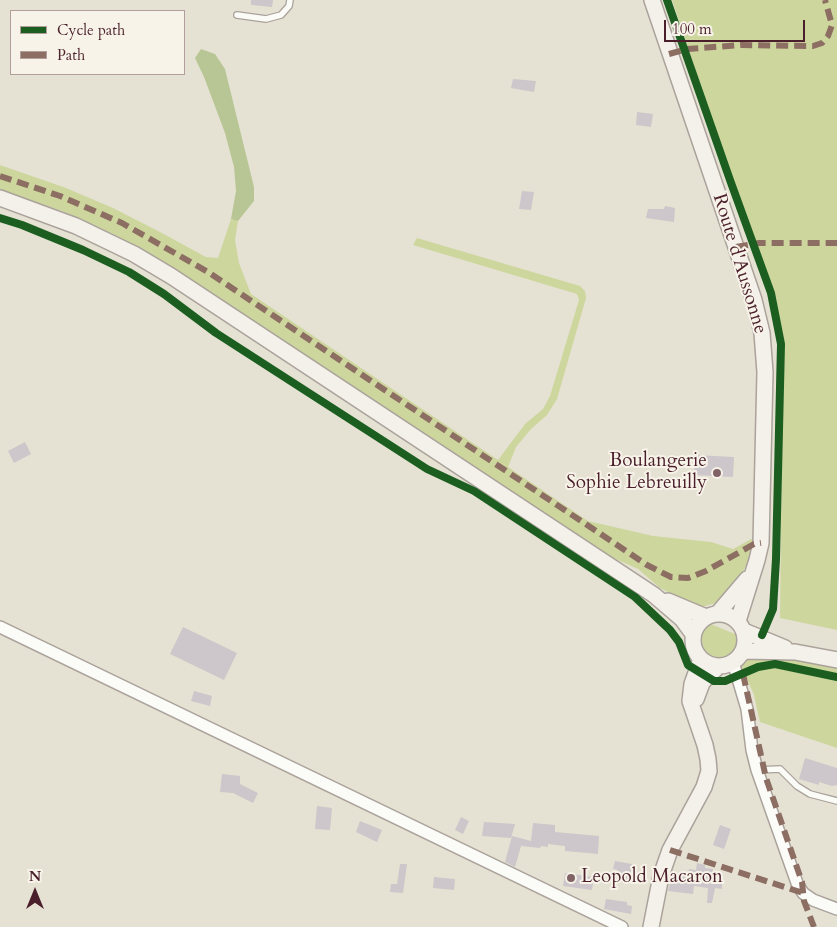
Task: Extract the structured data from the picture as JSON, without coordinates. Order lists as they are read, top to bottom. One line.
{"streets":{"main road":["Route d'Aussonne"]},"places":["Boulangerie Sophie Lebreuilly","Leopold Macaron"],"legend":["Cycle path","Path"],"scale_bar":"100 m","north":"top"}
